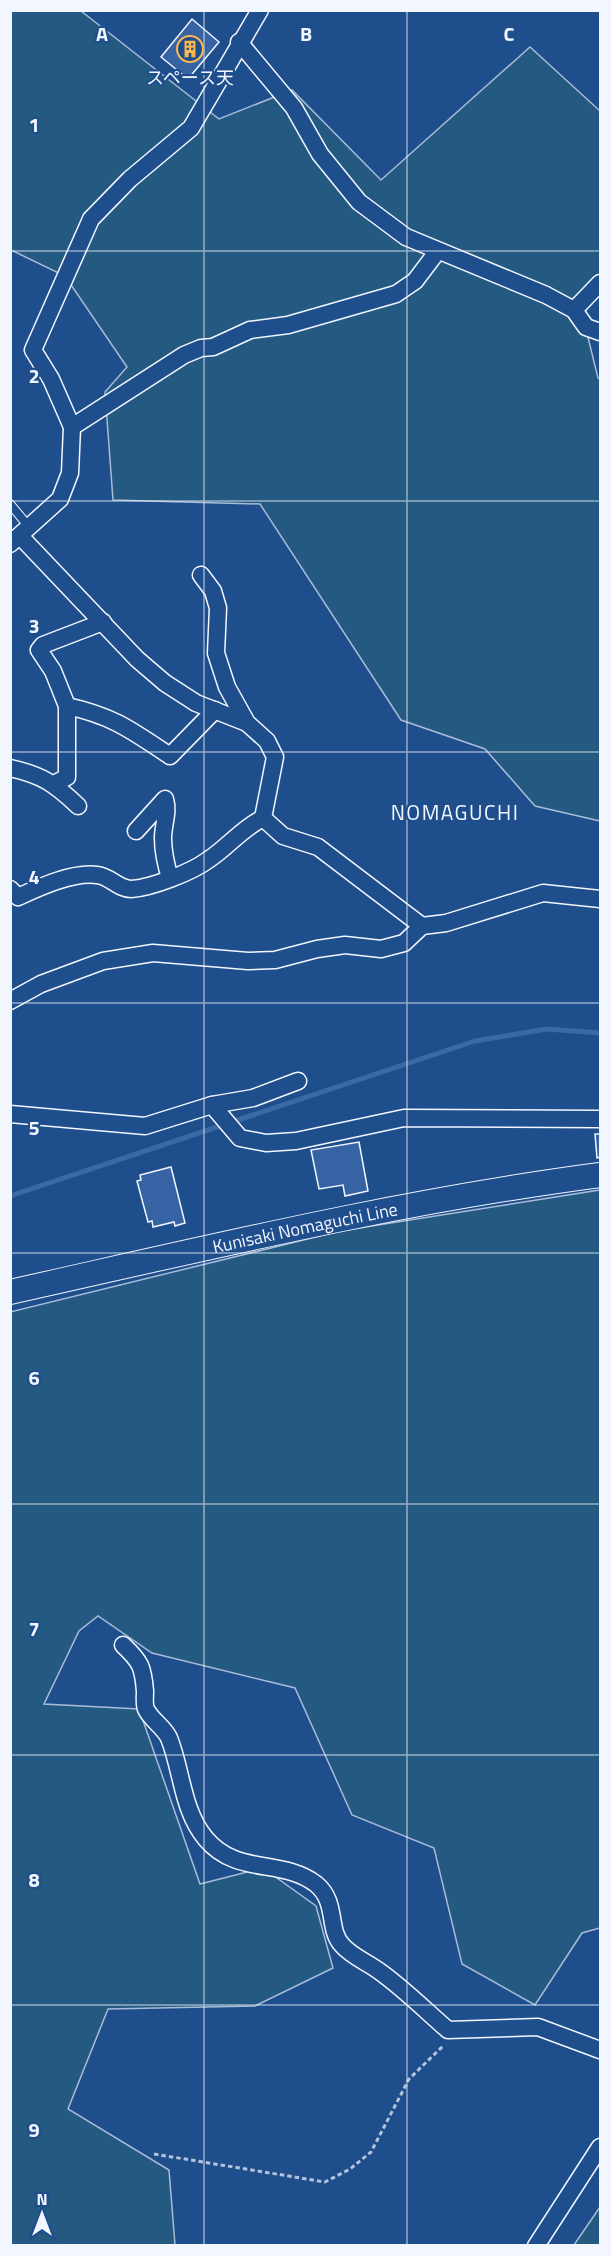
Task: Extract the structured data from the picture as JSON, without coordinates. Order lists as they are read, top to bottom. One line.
{"streets":{"main road":["Kunisaki Nomaguchi Line"]},"districts":["NOMAGUCHI"],"places":{"building":["スペース天"]},"north":"top","grid":{"columns":["A","B","C"],"rows":["1","2","3","4","5","6","7","8","9"]}}
